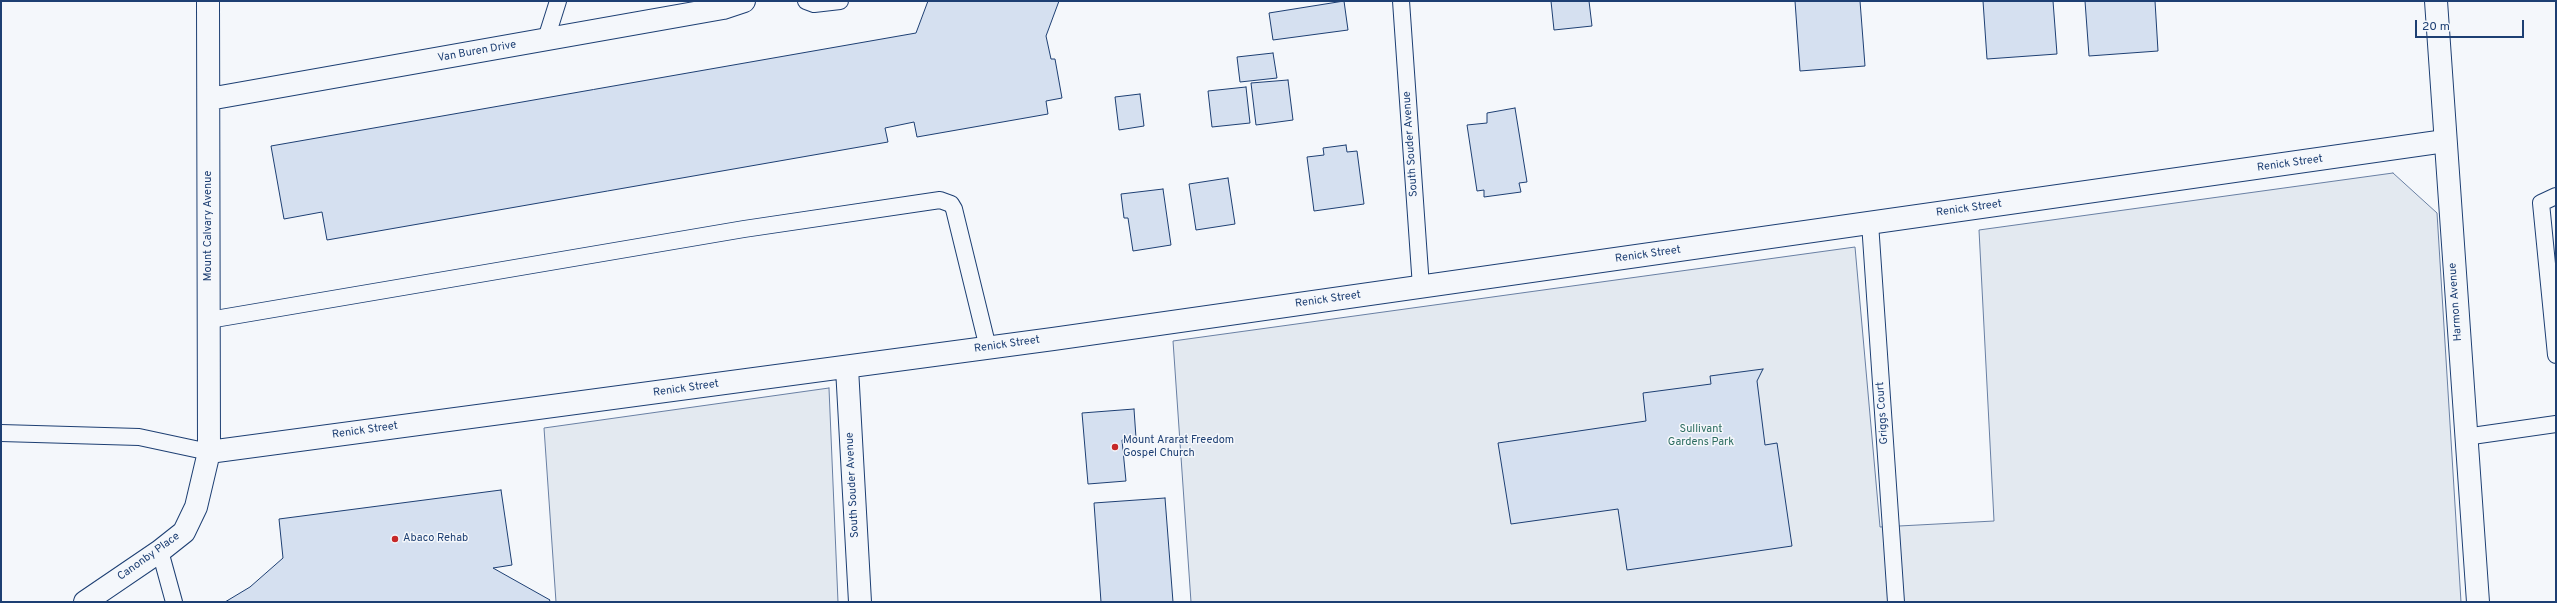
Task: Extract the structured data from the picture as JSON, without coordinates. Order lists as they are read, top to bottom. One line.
{"streets":{"street":["Van Buren Drive","South Souder Avenue","Renick Street","Mount Calvary Avenue","Harmon Avenue","Canonby Place"],"lane":["Griggs Court"]},"crossings":[["Van Buren Drive","Mount Calvary Avenue"],["South Souder Avenue","Renick Street"],["Renick Street","Mount Calvary Avenue"],["Renick Street","Harmon Avenue"],["Renick Street","Griggs Court"],["Renick Street","Canonby Place"],["Mount Calvary Avenue","Canonby Place"]],"parks":["Sullivant Gardens Park"],"places":["Mount Ararat Freedom Gospel Church","Abaco Rehab"],"scale_bar":"20 m"}
